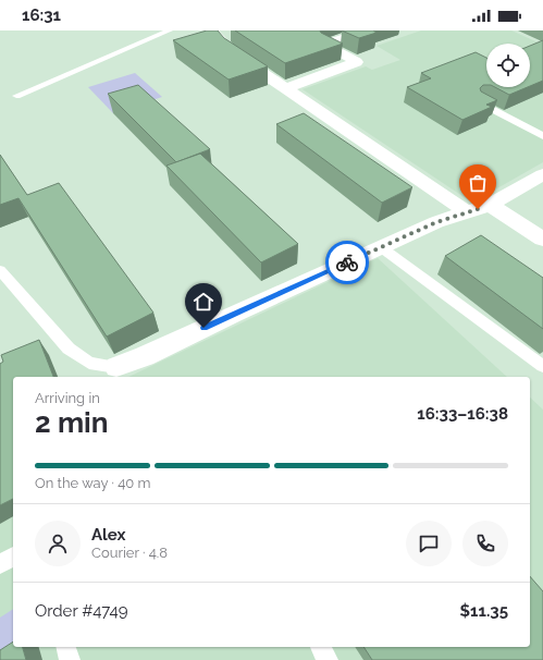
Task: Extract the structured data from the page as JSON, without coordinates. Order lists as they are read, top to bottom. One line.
{"page":{"status":"16:31","heading":["2 min","Arriving in","16:33–16:38"],"panel":["Alex","Courier · 4.8","Order #4749","$11.35"],"bar":"On the way · 40 m"}}
